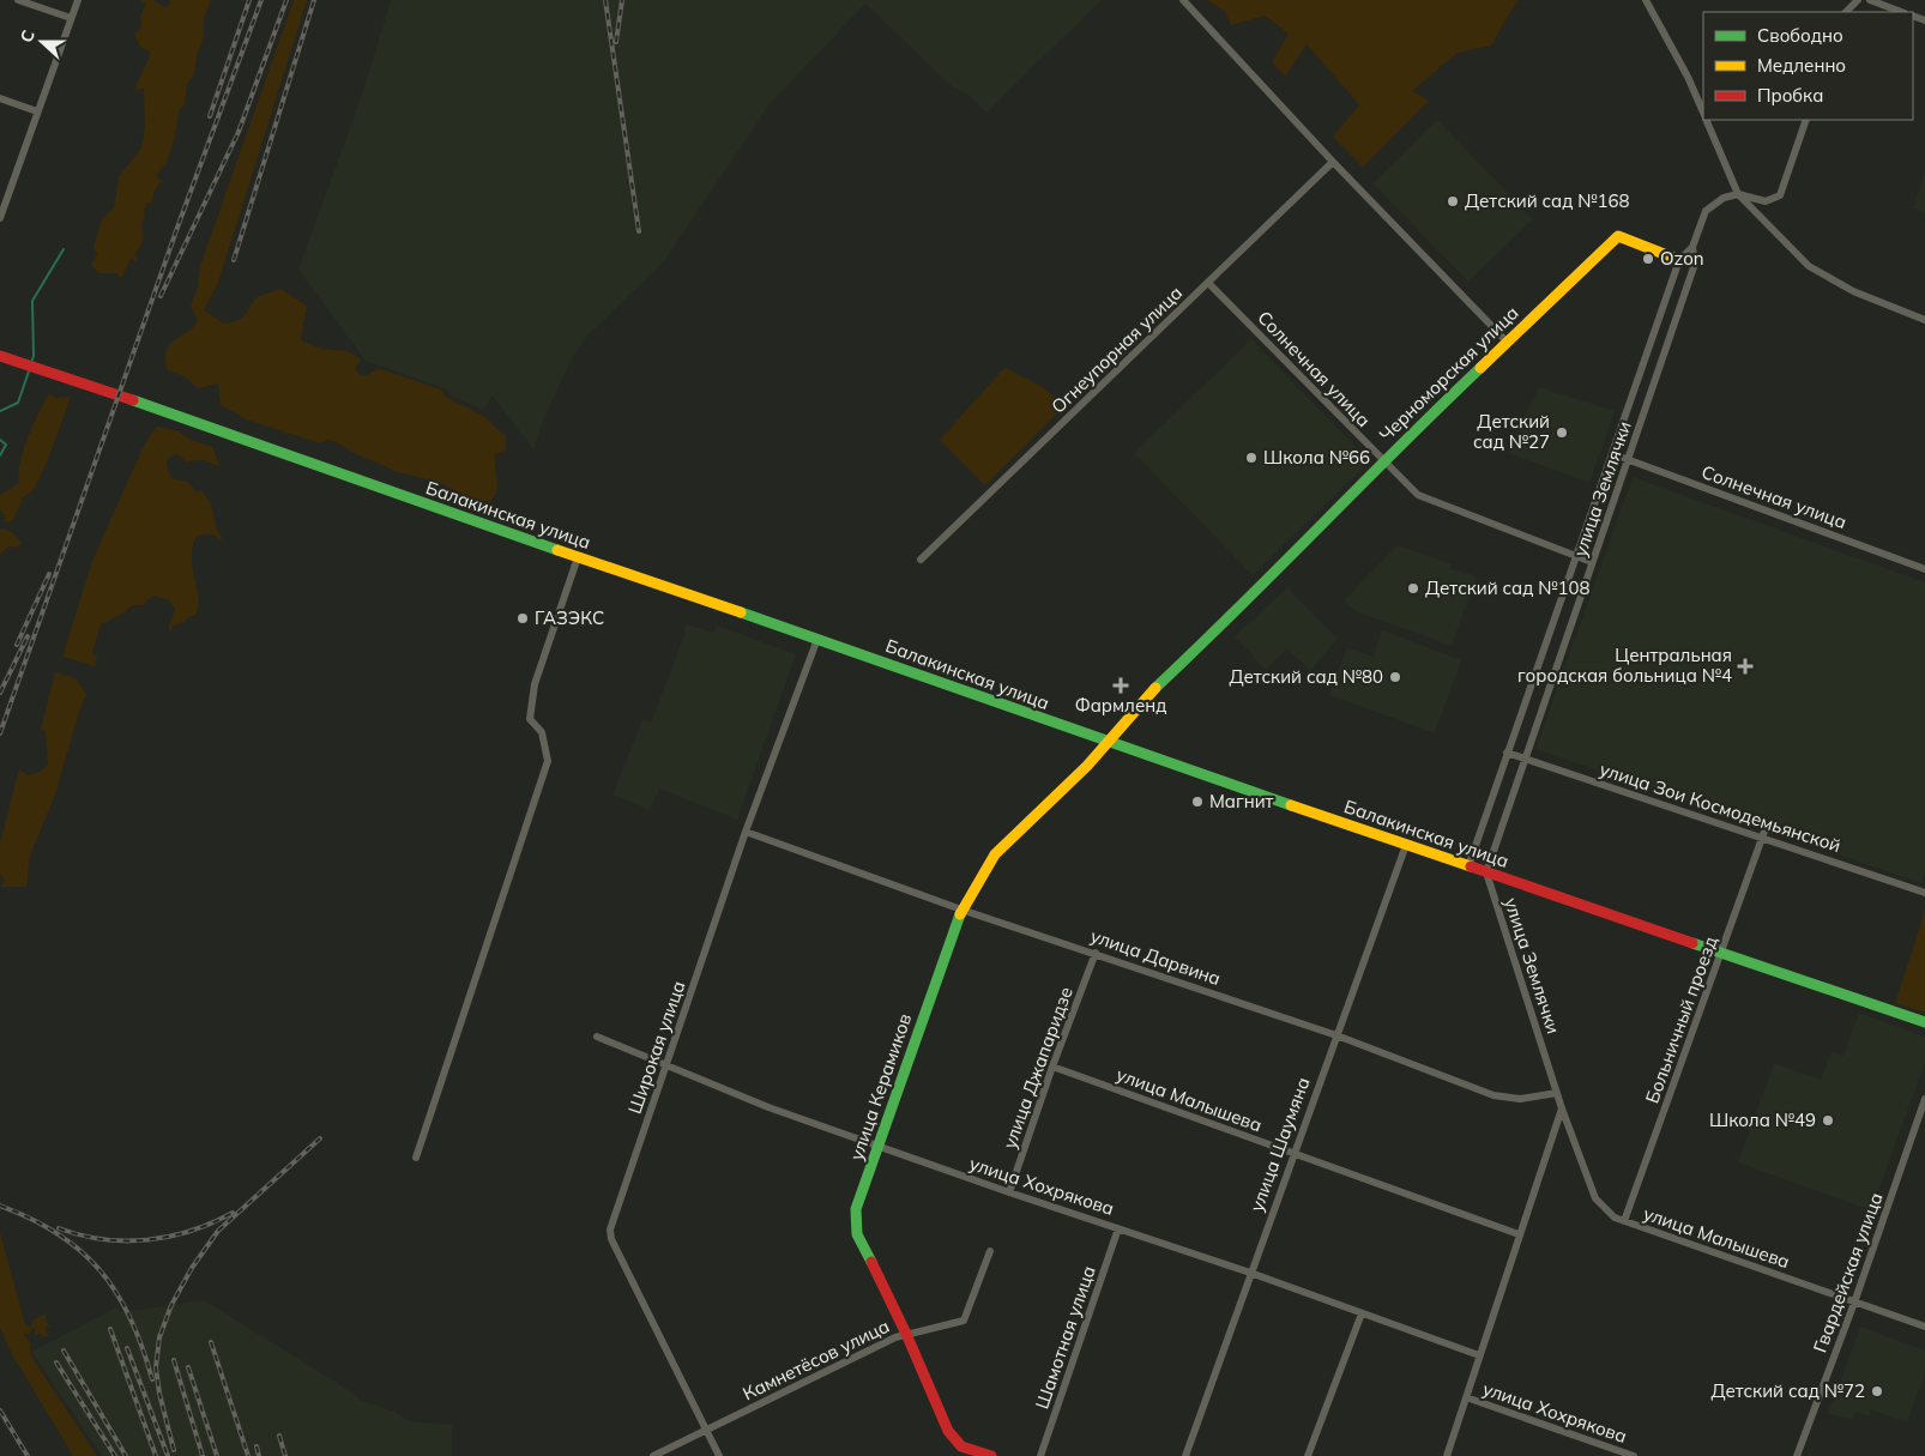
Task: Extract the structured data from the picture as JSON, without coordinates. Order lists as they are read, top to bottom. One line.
{"streets":{"main road":["Черноморская улица","Балакинская улица","улица Керамиков"],"street":["Огнеупорная улица","Солнечная улица","улица Землячки","улица Зои Космодемьянской","улица Дарвина","Больничный проезд","Широкая улица","улица Джапаридзе","улица Малышева","улица Шаумяна","улица Хохрякова","Гвардейская улица","Шамотная улица","Камнетёсов улица"]},"crossings":[["Огнеупорная улица","Солнечная улица"],["Солнечная улица","Черноморская улица"],["Солнечная улица","улица Землячки"],["Черноморская улица","улица Землячки"],["Черноморская улица","Балакинская улица"],["Черноморская улица","улица Керамиков"],["улица Землячки","Балакинская улица"],["улица Землячки","улица Зои Космодемьянской"],["улица Землячки","улица Дарвина"],["улица Землячки","улица Малышева"],["Балакинская улица","Больничный проезд"],["Балакинская улица","Широкая улица"],["Балакинская улица","улица Керамиков"],["Балакинская улица","улица Шаумяна"],["улица Зои Космодемьянской","Больничный проезд"],["улица Дарвина","Широкая улица"],["улица Дарвина","улица Джапаридзе"],["улица Дарвина","улица Керамиков"],["улица Дарвина","улица Шаумяна"],["Больничный проезд","улица Малышева"],["Широкая улица","улица Хохрякова"],["Широкая улица","Камнетёсов улица"],["улица Джапаридзе","улица Малышева"],["улица Джапаридзе","улица Хохрякова"],["улица Керамиков","улица Хохрякова"],["улица Керамиков","Камнетёсов улица"],["улица Малышева","улица Шаумяна"],["улица Малышева","Гвардейская улица"],["улица Шаумяна","улица Хохрякова"],["улица Хохрякова","Шамотная улица"]],"places":{"other":["Детский сад №168","Ozon","Детский сад №27","Школа №66","Детский сад №108","ГАЗЭКС","Детский сад №80","Магнит","Школа №49","Детский сад №72"],"health":["Центральная городская больница №4","Фармленд"]},"legend":["Свободно","Медленно","Пробка"],"north":"left"}
